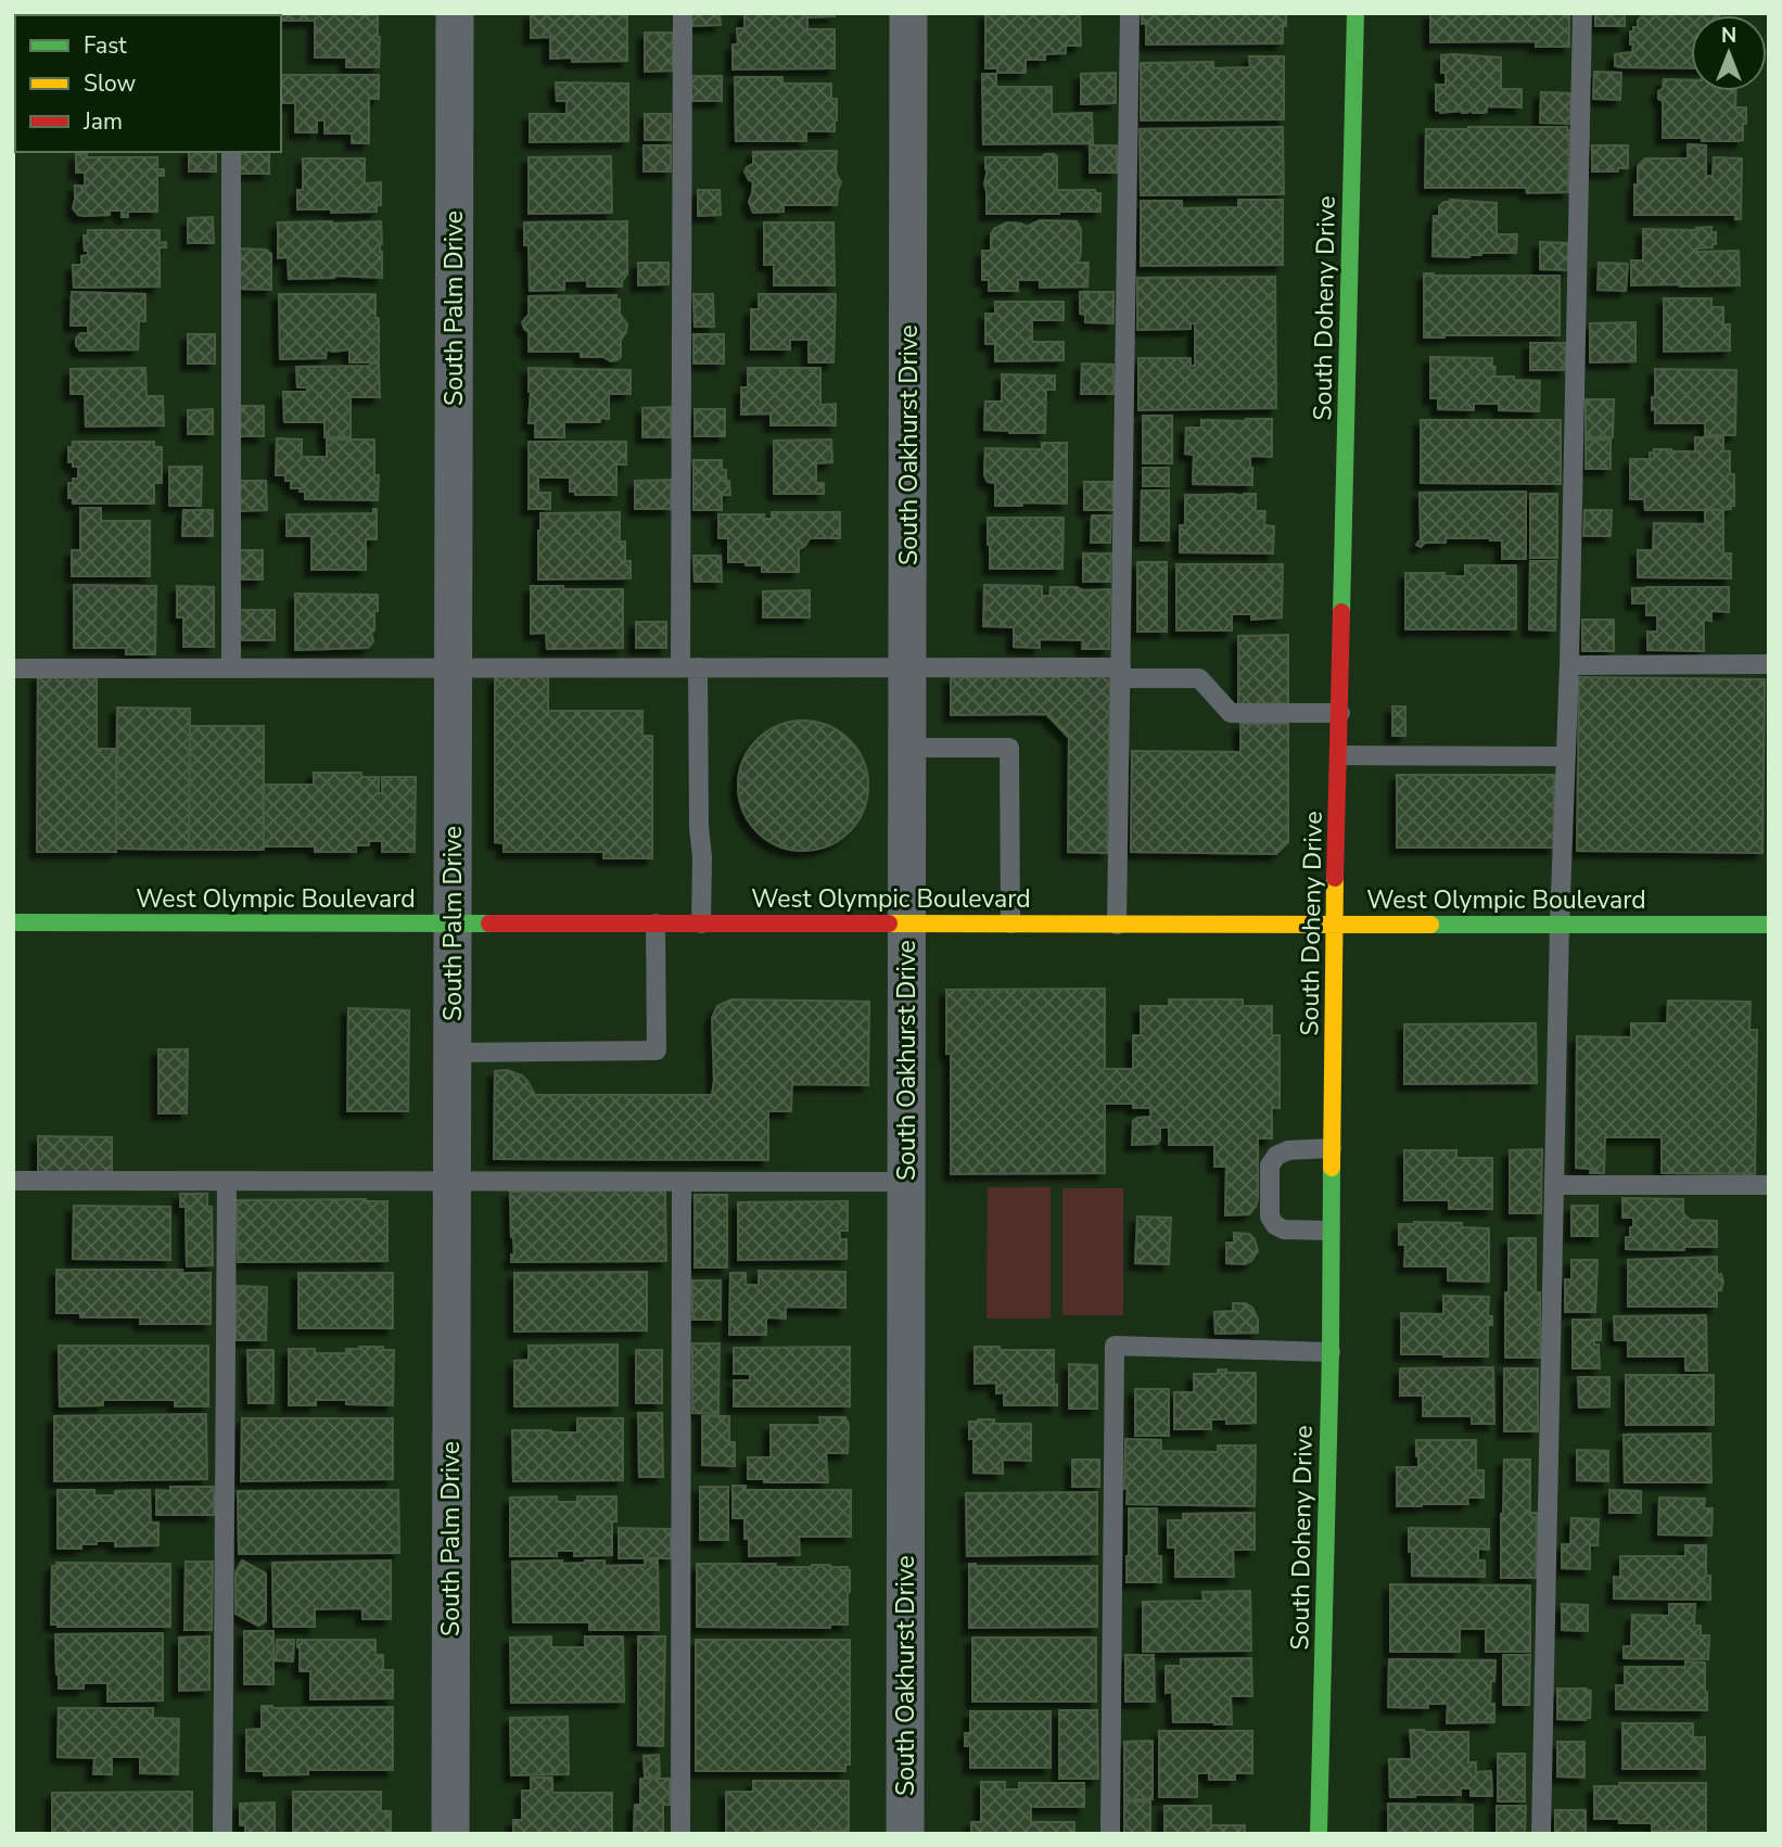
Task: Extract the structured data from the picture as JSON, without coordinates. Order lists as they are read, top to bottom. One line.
{"streets":{"street":["South Palm Drive","South Doheny Drive","South Oakhurst Drive","West Olympic Boulevard"]},"crossings":[["South Palm Drive","West Olympic Boulevard"],["South Doheny Drive","West Olympic Boulevard"],["South Oakhurst Drive","West Olympic Boulevard"]],"legend":["Fast","Slow","Jam"],"north":"top"}
